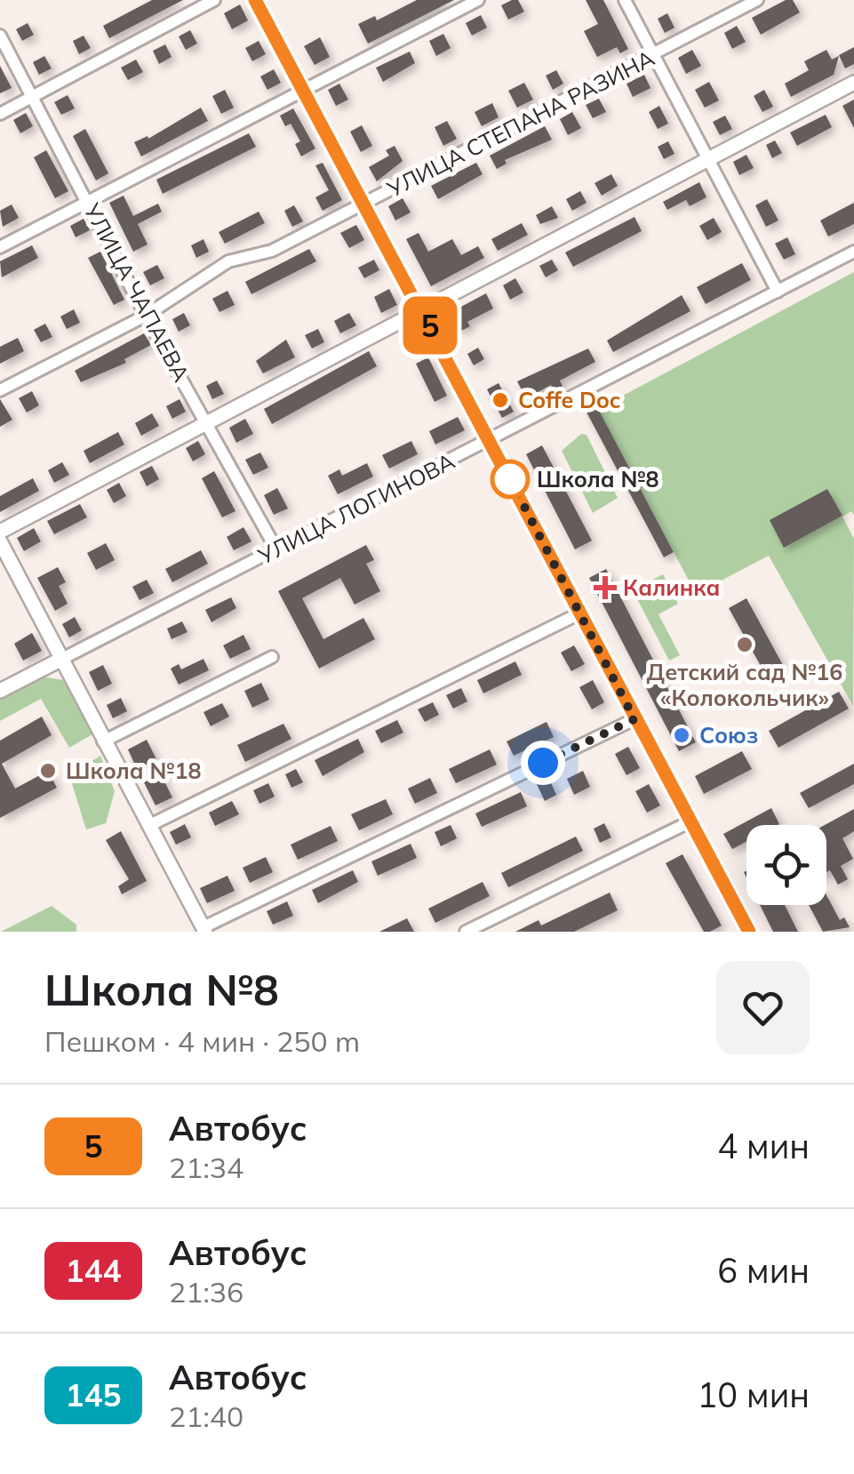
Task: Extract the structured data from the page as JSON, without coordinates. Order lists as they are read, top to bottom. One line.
{"streets":{"street":["УЛИЦА СТЕПАНА РАЗИНА","УЛИЦА ЧАПАЕВА","УЛИЦА ЛОГИНОВА"]},"crossings":[["УЛИЦА СТЕПАНА РАЗИНА","УЛИЦА ЧАПАЕВА"],["УЛИЦА ЧАПАЕВА","УЛИЦА ЛОГИНОВА"]],"places":{"other":["Coffe Doc","Школа №8","Детский сад №16 «Колокольчик»","Союз","Школа №18"],"health":["Калинка"]},"lines":["bus line 5"],"page":{"on_map":"5","heading":["Школа №8","Пешком · 4 мин · 250 m"],"list":[{"mark":"5","name":"Автобус","note":"21:34","value":"4 мин"},{"mark":"144","name":"Автобус","note":"21:36","value":"6 мин"},{"mark":"145","name":"Автобус","note":"21:40","value":"10 мин"}]}}
